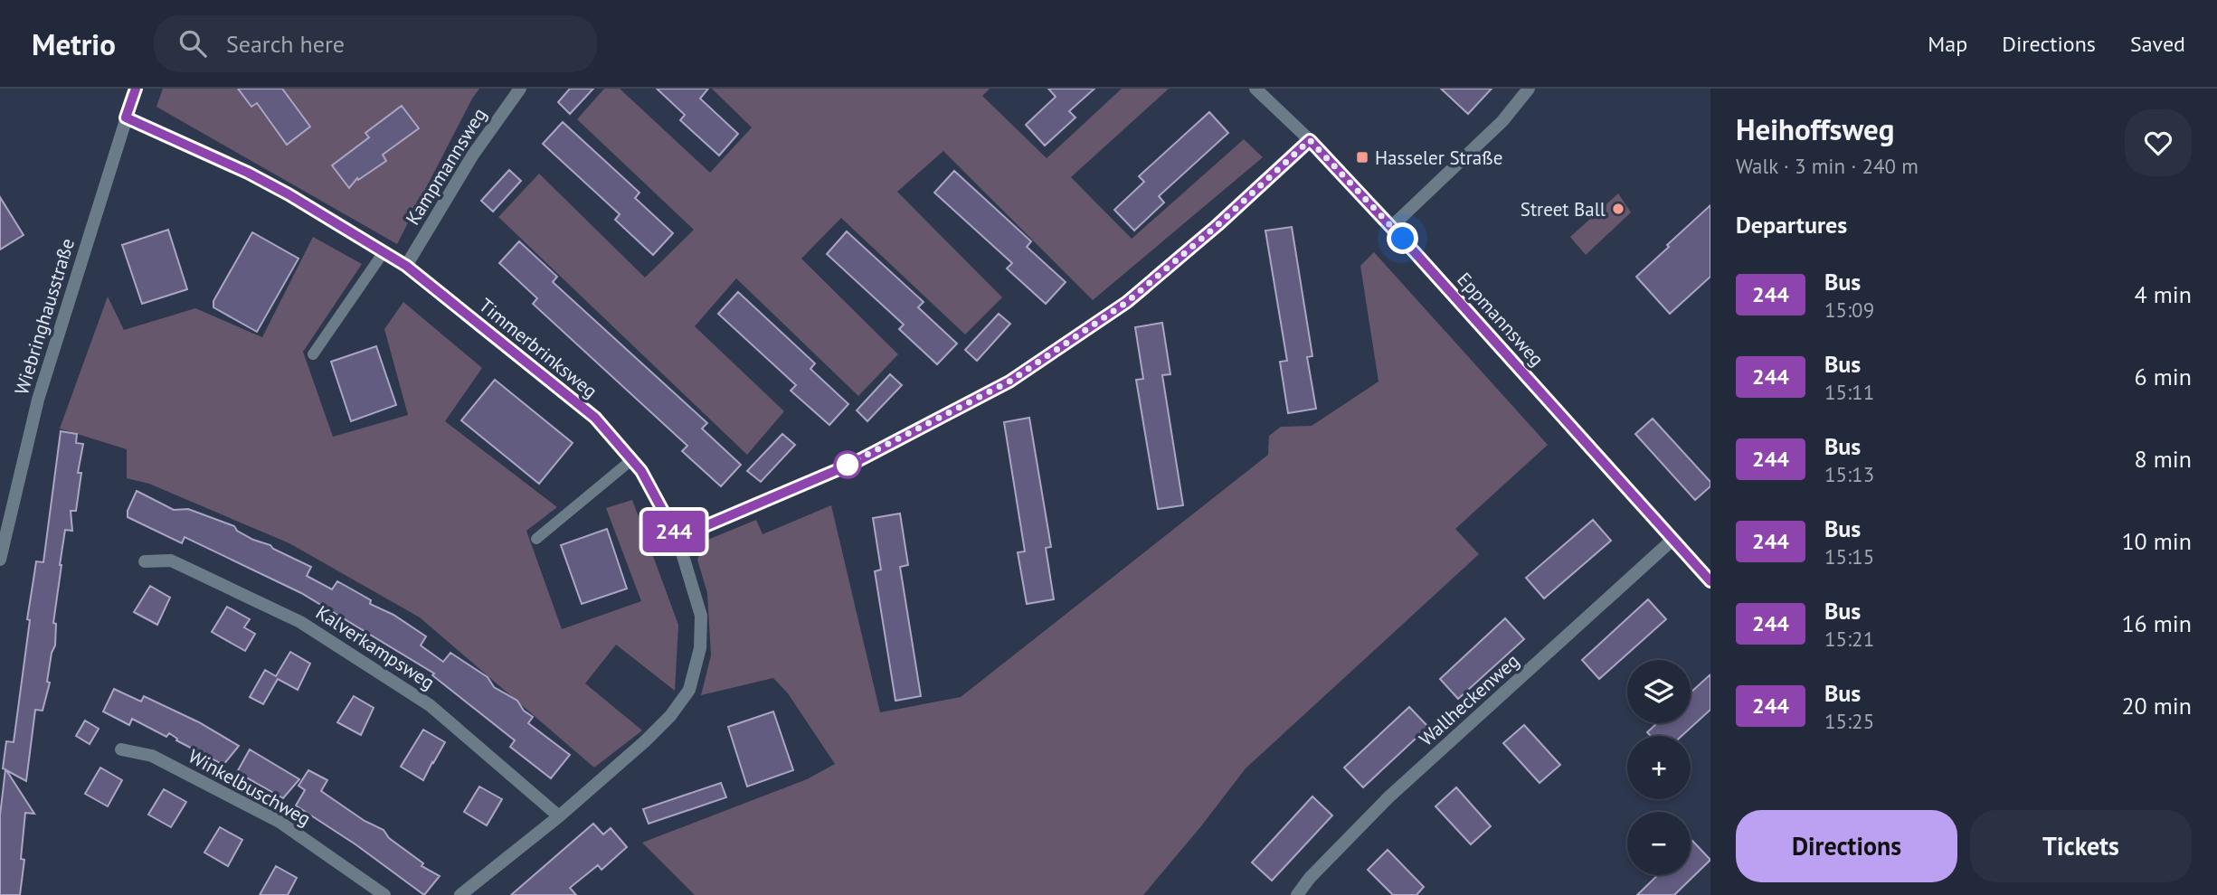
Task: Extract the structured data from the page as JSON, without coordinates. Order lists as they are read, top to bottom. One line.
{"streets":{"street":["Kampmannsweg","Wiebringhausstraße","Eppmannsweg","Timmerbrinksweg","Kalverkampsweg","Wallheckenweg","Winkelbuschweg"]},"crossings":[["Kampmannsweg","Timmerbrinksweg"],["Wiebringhausstraße","Timmerbrinksweg"],["Eppmannsweg","Wallheckenweg"],["Timmerbrinksweg","Kalverkampsweg"]],"places":{"transit":["Hasseler Straße"],"other":["Street Ball"]},"lines":["bus line 244"],"page":{"header":"Metrio","search":"Search here","nav":["Map","Directions","Saved"],"on_map":"244","heading":[["Heihoffsweg","Walk · 3 min · 240 m"],"Departures"],"list":[{"mark":"244","name":"Bus","note":"15:09","value":"4 min"},{"mark":"244","name":"Bus","note":"15:11","value":"6 min"},{"mark":"244","name":"Bus","note":"15:13","value":"8 min"},{"mark":"244","name":"Bus","note":"15:15","value":"10 min"},{"mark":"244","name":"Bus","note":"15:21","value":"16 min"},{"mark":"244","name":"Bus","note":"15:25","value":"20 min"}],"map_buttons":["+","−"],"buttons":["Directions","Tickets"]}}
